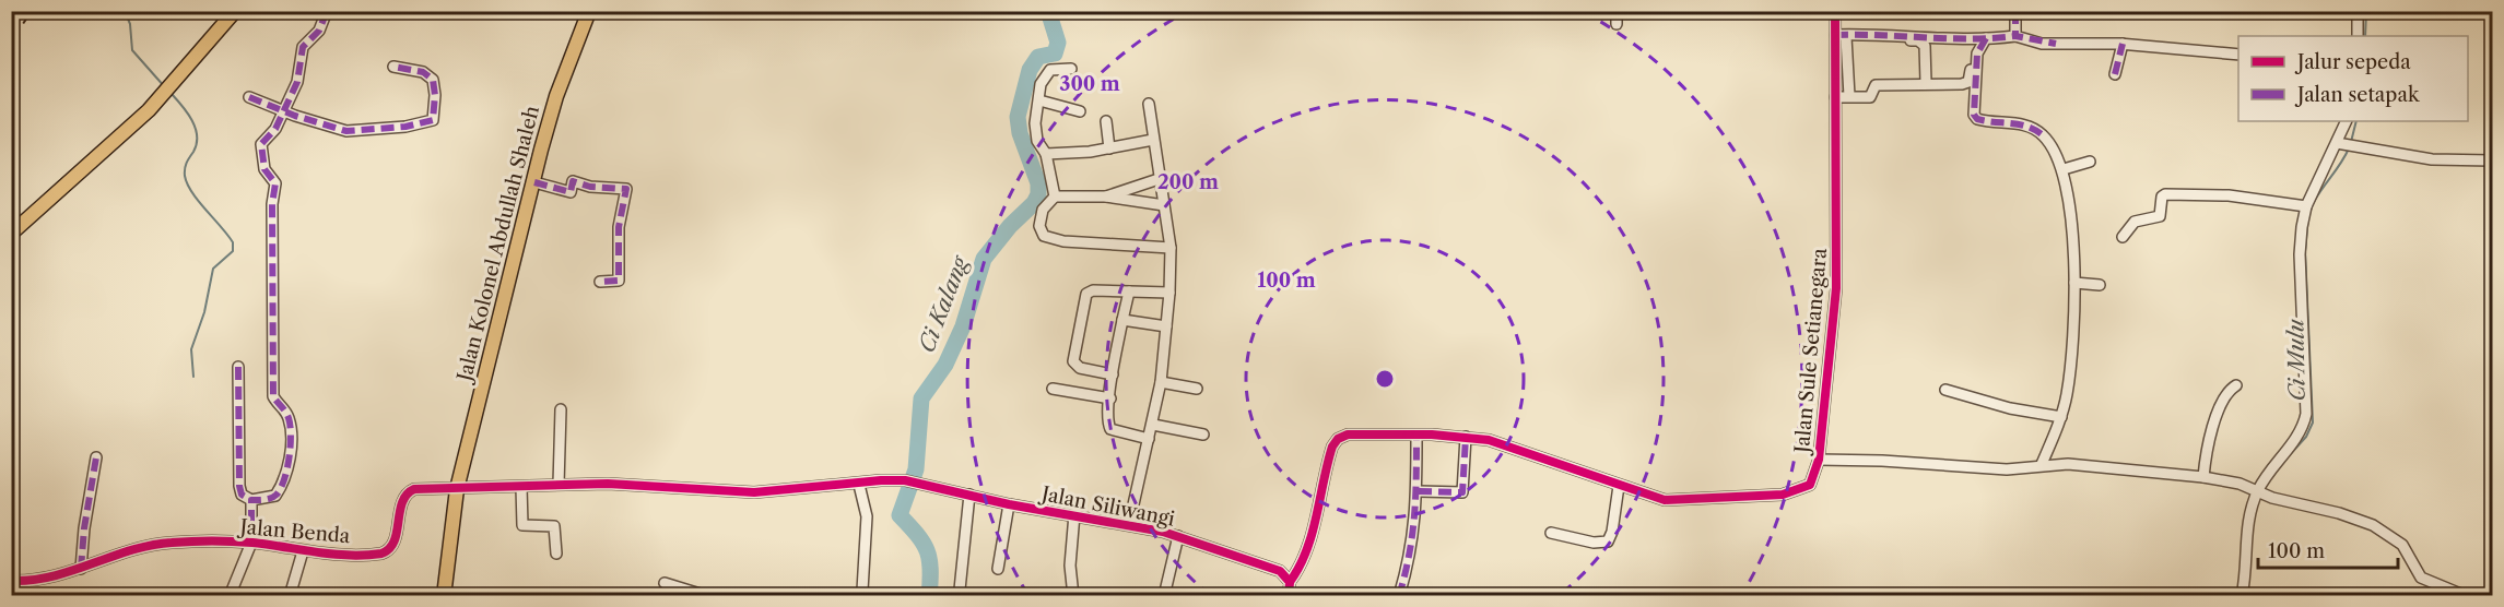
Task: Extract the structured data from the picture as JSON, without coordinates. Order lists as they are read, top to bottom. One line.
{"streets":{"main road":["Jalan Kolonel Abdullah Shaleh"],"street":["Jalan Sule Setianegara","Jalan Siliwangi","Jalan Benda"]},"crossings":[["Jalan Kolonel Abdullah Shaleh","Jalan Siliwangi"],["Jalan Kolonel Abdullah Shaleh","Jalan Benda"],["Jalan Sule Setianegara","Jalan Siliwangi"],["Jalan Siliwangi","Jalan Benda"]],"water":["Ci Kalang","Ci Mulu"],"legend":["Jalur sepeda","Jalan setapak"],"scale_bar":"100 m","rings":["300 m","200 m","100 m"]}
